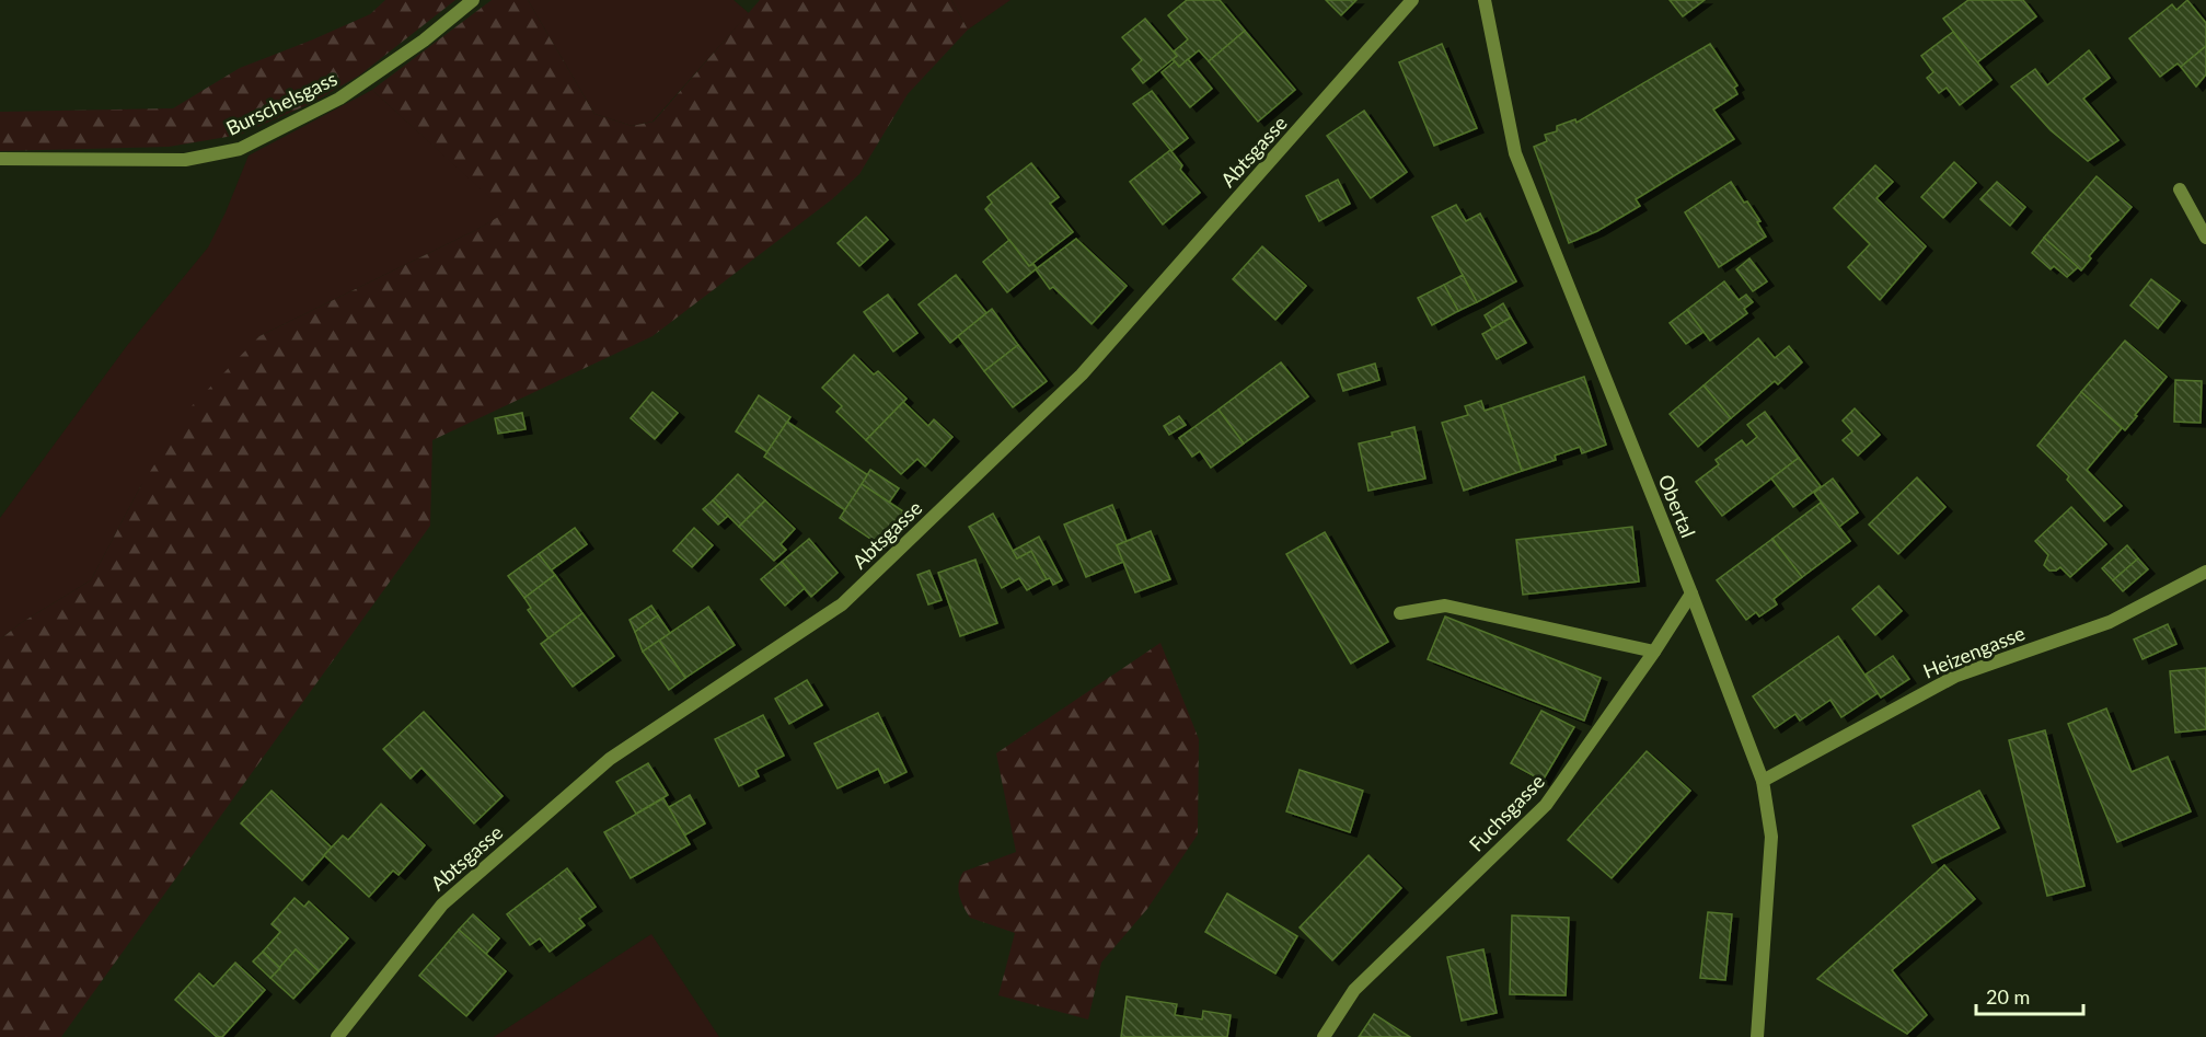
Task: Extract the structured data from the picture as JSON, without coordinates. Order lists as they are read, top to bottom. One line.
{"streets":{"street":["Burschelsgass","Abtsgasse","Obertal","Heizengasse","Fuchsgasse"]},"crossings":[["Obertal","Heizengasse"],["Obertal","Fuchsgasse"]],"scale_bar":"20 m"}
